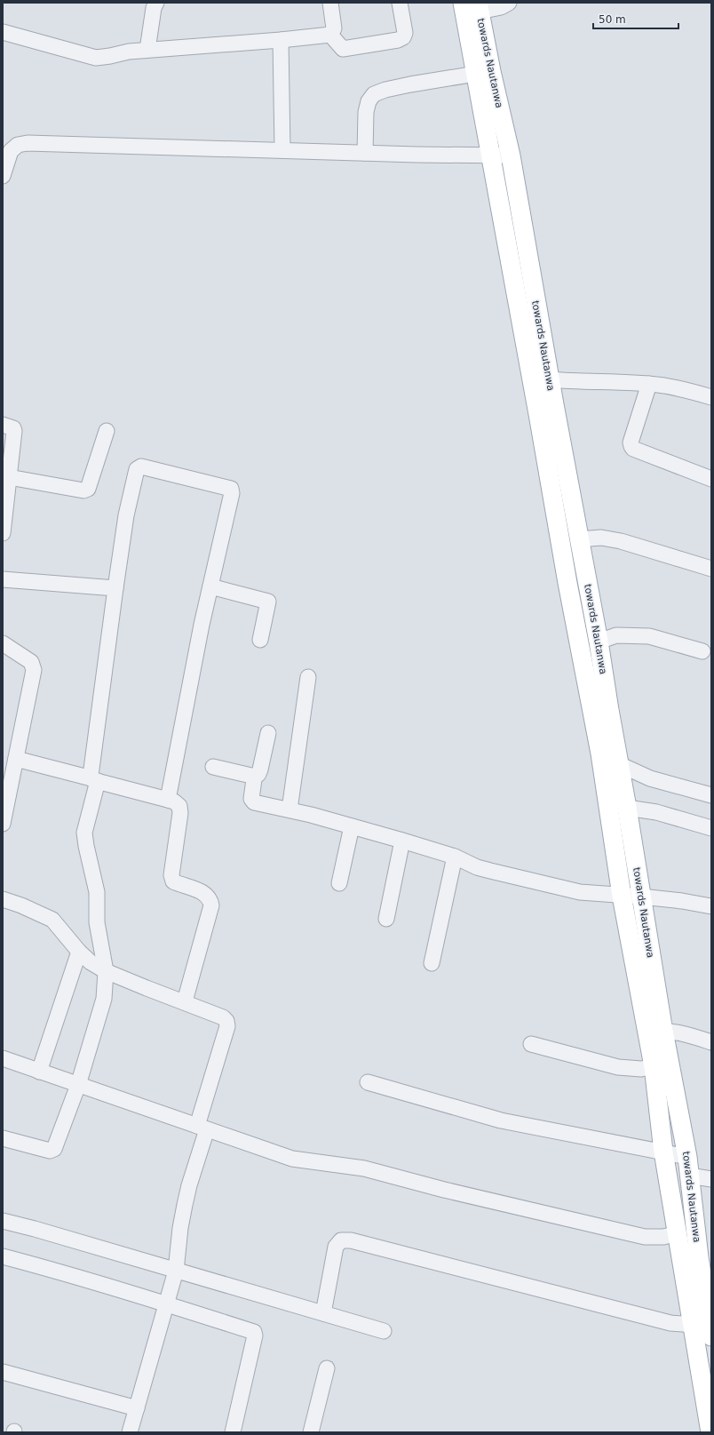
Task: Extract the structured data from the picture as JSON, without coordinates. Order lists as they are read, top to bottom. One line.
{"streets":{"main road":["towards Nautanwa"]},"scale_bar":"50 m"}
